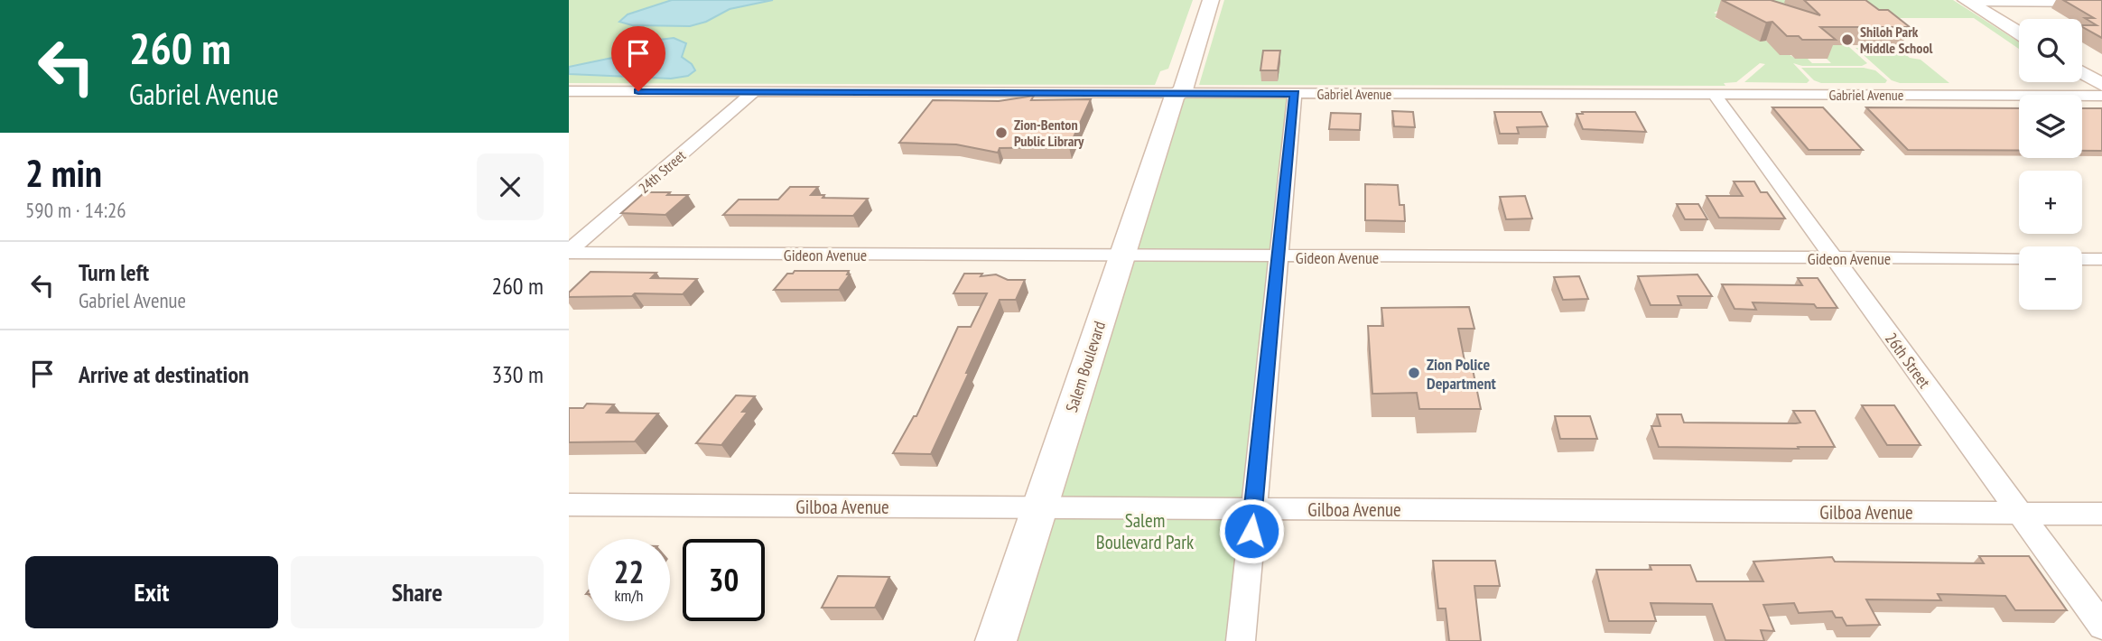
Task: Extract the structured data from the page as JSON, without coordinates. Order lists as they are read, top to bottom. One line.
{"streets":{"street":["Gabriel Avenue","24th Street","Gideon Avenue","26th Street","Salem Boulevard","Gilboa Avenue"]},"crossings":[["Gabriel Avenue","24th Street"],["Gabriel Avenue","26th Street"],["Gabriel Avenue","Salem Boulevard"],["24th Street","Gideon Avenue"],["Gideon Avenue","26th Street"],["Gideon Avenue","Salem Boulevard"],["26th Street","Gilboa Avenue"],["Salem Boulevard","Gilboa Avenue"]],"parks":["Salem Boulevard Park"],"places":["Shiloh Park Middle School","Zion-Benton Public Library","Zion Police Department"],"page":{"turn":["260 m","Gabriel Avenue"],"map_buttons":["+","−"],"heading":["2 min","590 m · 14:26"],"list":[{"name":"Turn left","note":"Gabriel Avenue","value":"260 m"},{"name":"Arrive at destination","value":"330 m"}],"speed":"22 km/h","limit":"30","buttons":["Exit","Share"]}}
